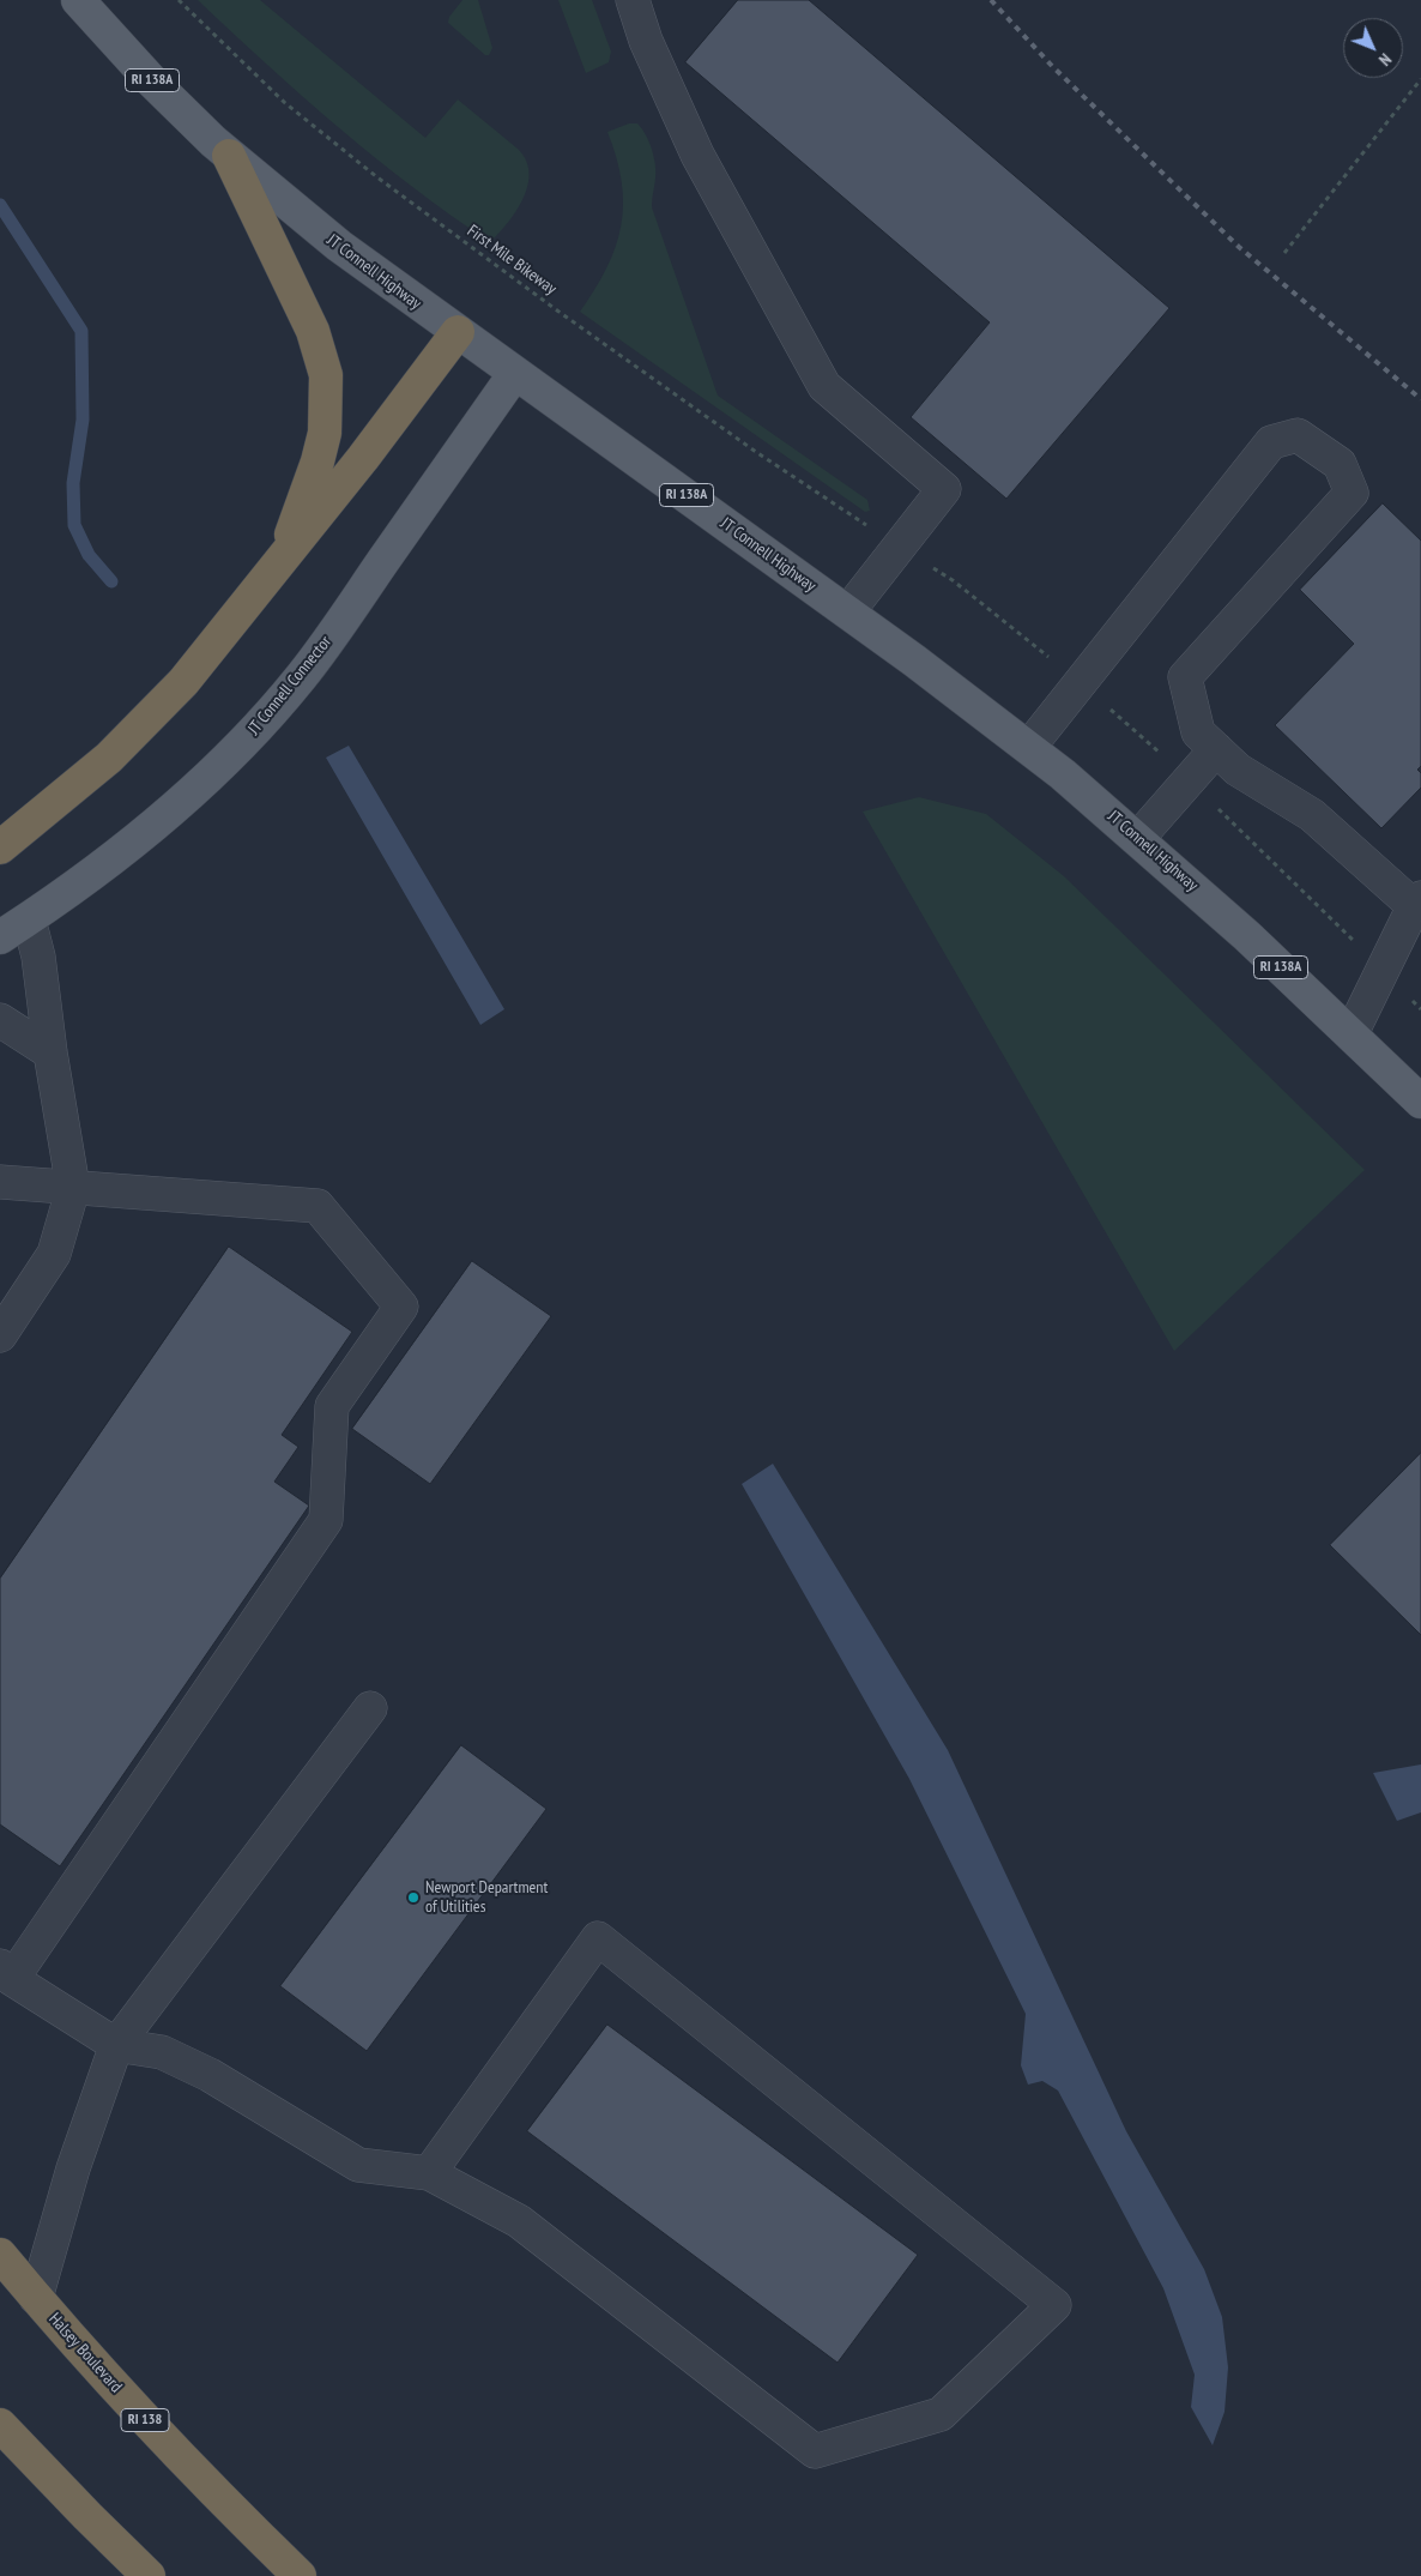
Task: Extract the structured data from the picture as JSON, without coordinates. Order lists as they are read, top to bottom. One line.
{"streets":{"highway":["Halsey Boulevard","RI 138"],"main road":["RI 138A","JT Connell Highway","JT Connell Connector"],"path":["First Mile Bikeway"]},"crossings":[["JT Connell Highway","JT Connell Connector"]],"places":["Newport Department of Utilities"],"north":"bottom right"}
